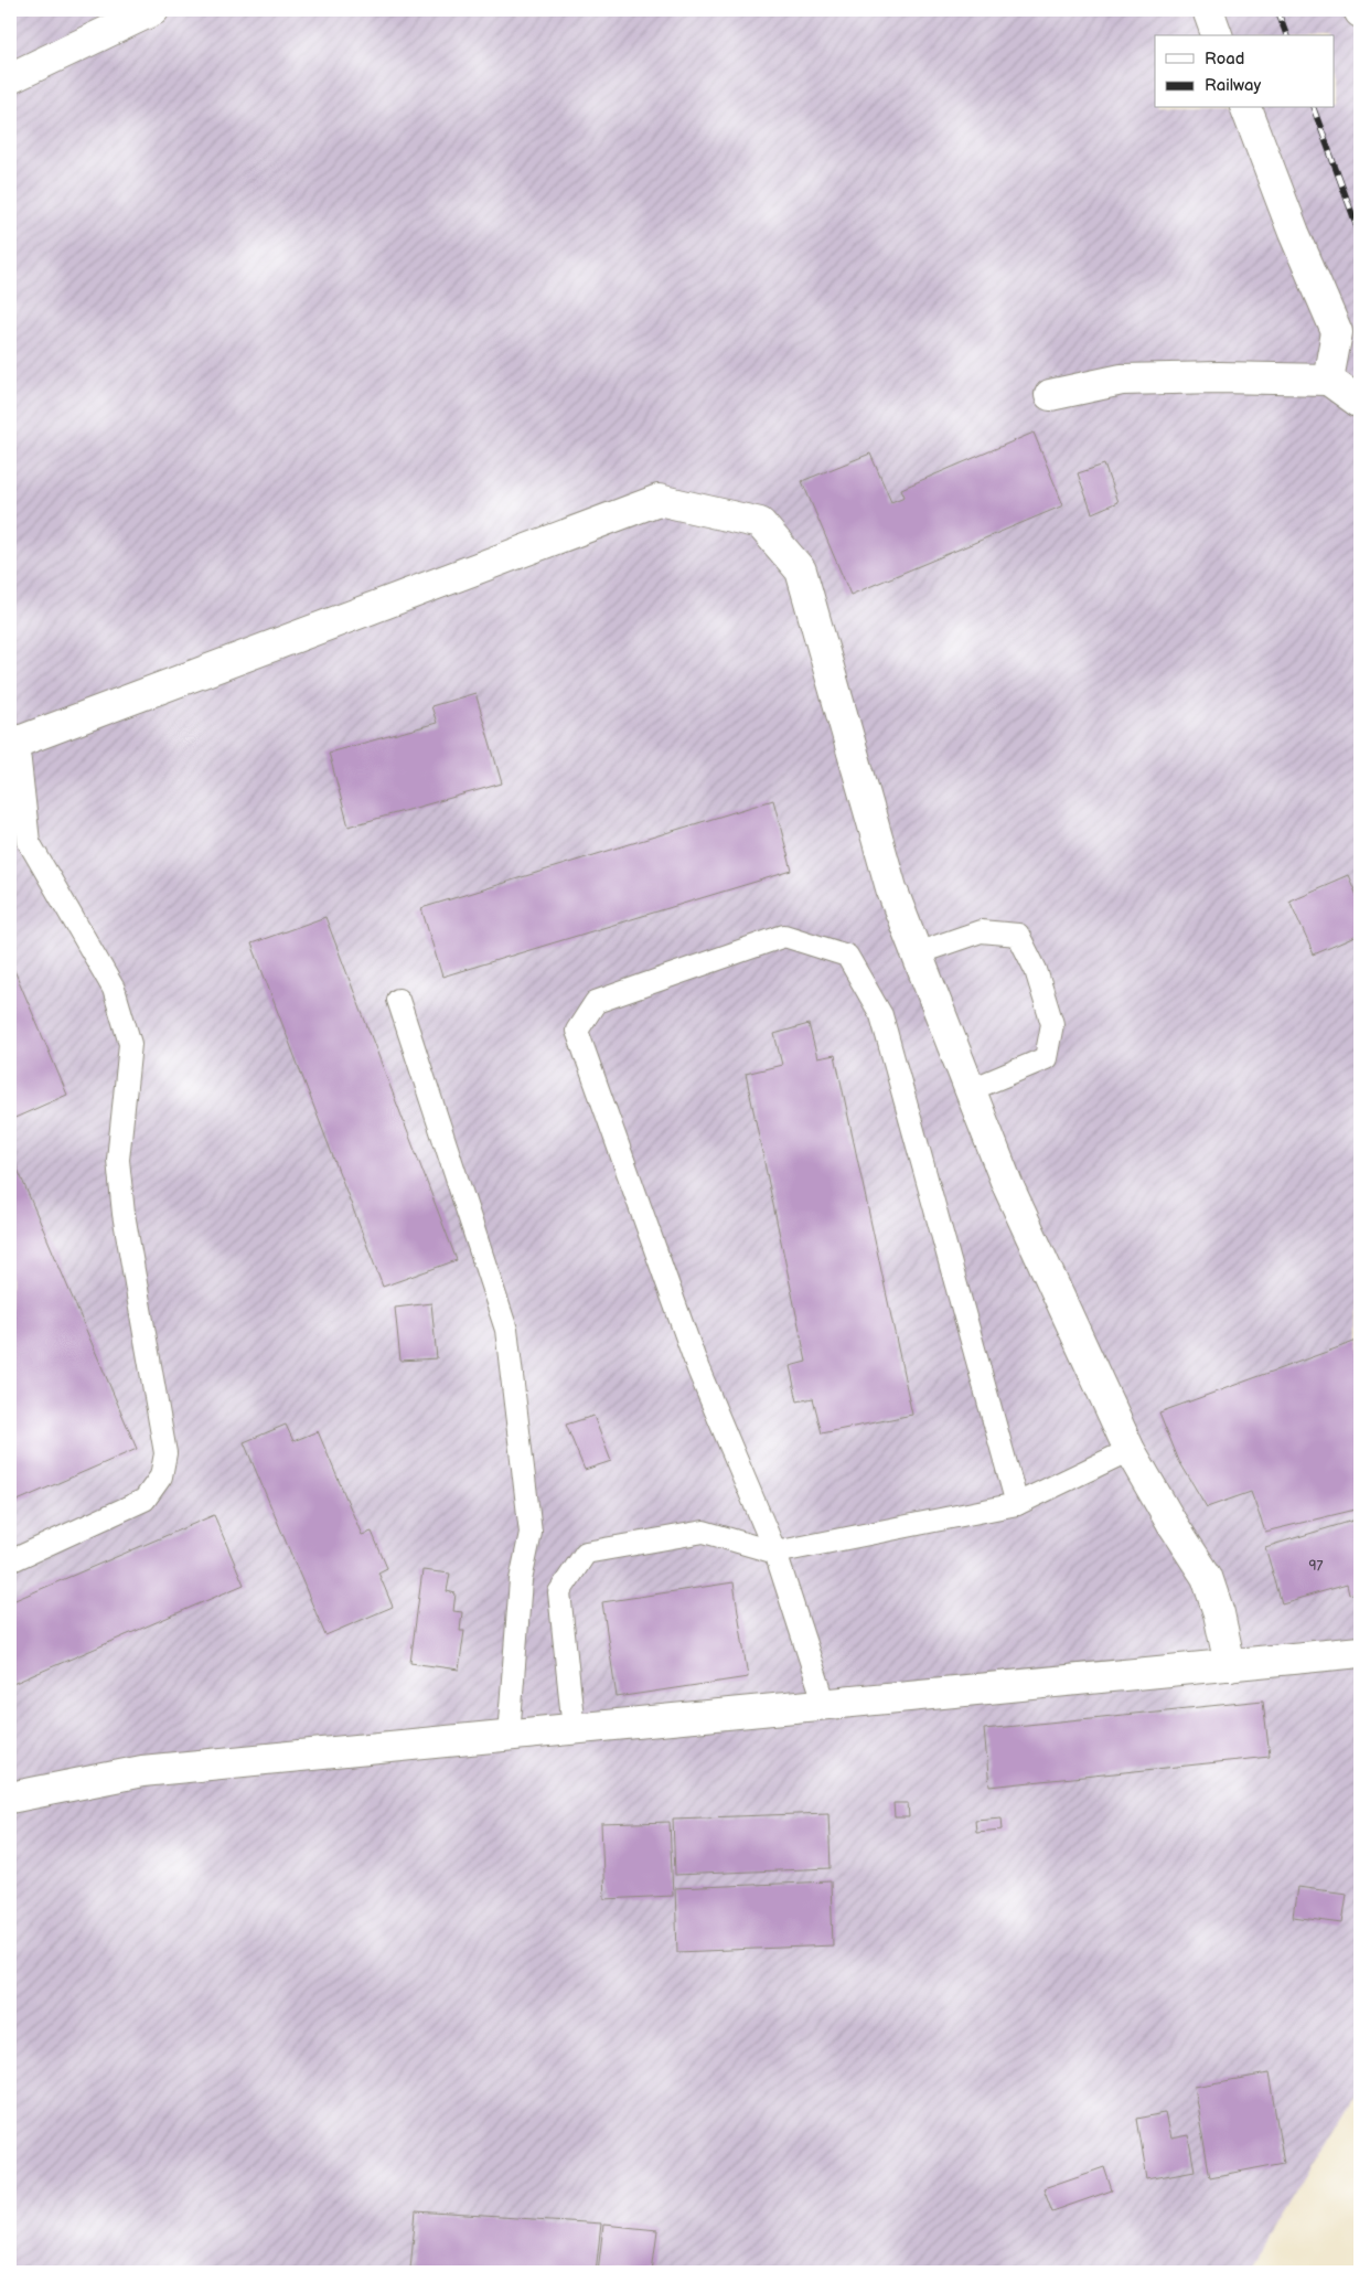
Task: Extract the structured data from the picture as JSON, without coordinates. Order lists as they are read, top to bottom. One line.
{"house_numbers":["97"],"legend":["Road","Railway"]}
